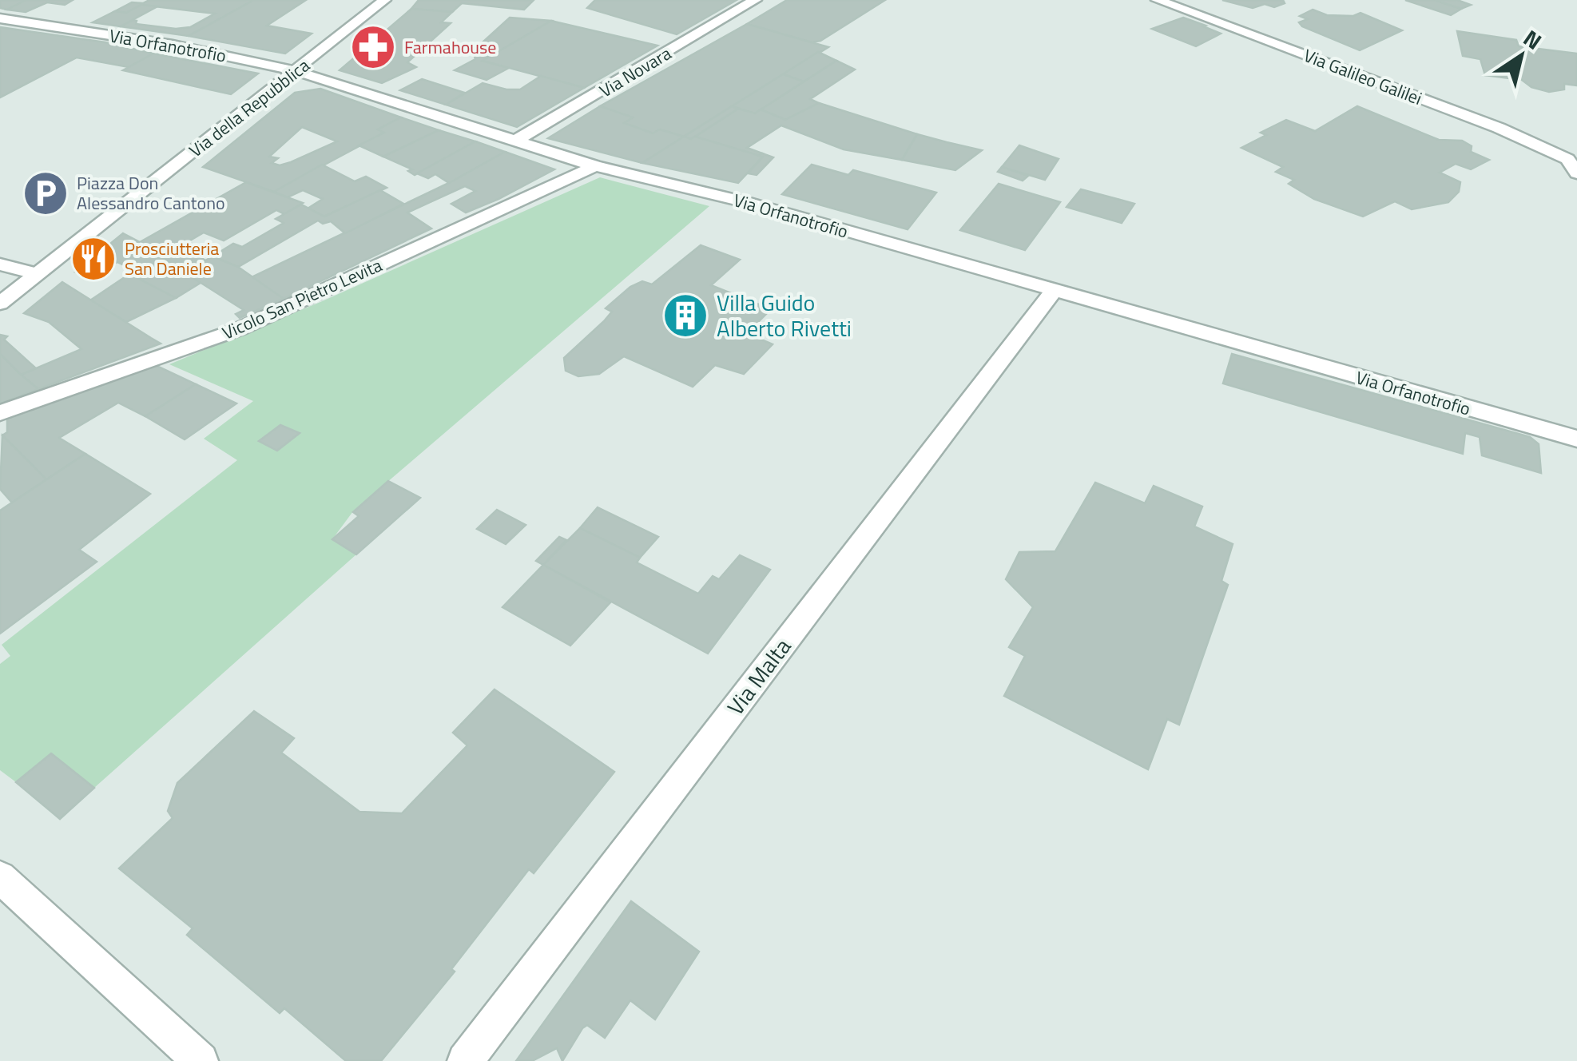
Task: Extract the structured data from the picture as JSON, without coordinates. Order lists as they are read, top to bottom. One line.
{"streets":{"street":["Via Orfanotrofio","Via Novara","Via Galileo Galilei","Via della Repubblica","Vicolo San Pietro Levita","Via Malta"]},"crossings":[["Via Orfanotrofio","Via Novara"],["Via Orfanotrofio","Via della Repubblica"],["Via Orfanotrofio","Vicolo San Pietro Levita"],["Via Orfanotrofio","Via Malta"]],"places":{"pharmacy":["Farmahouse"],"parking":["Piazza Don Alessandro Cantono"],"restaurant":["Prosciutteria San Daniele"],"building":["Villa Guido Alberto Rivetti"]},"north":"top right"}
